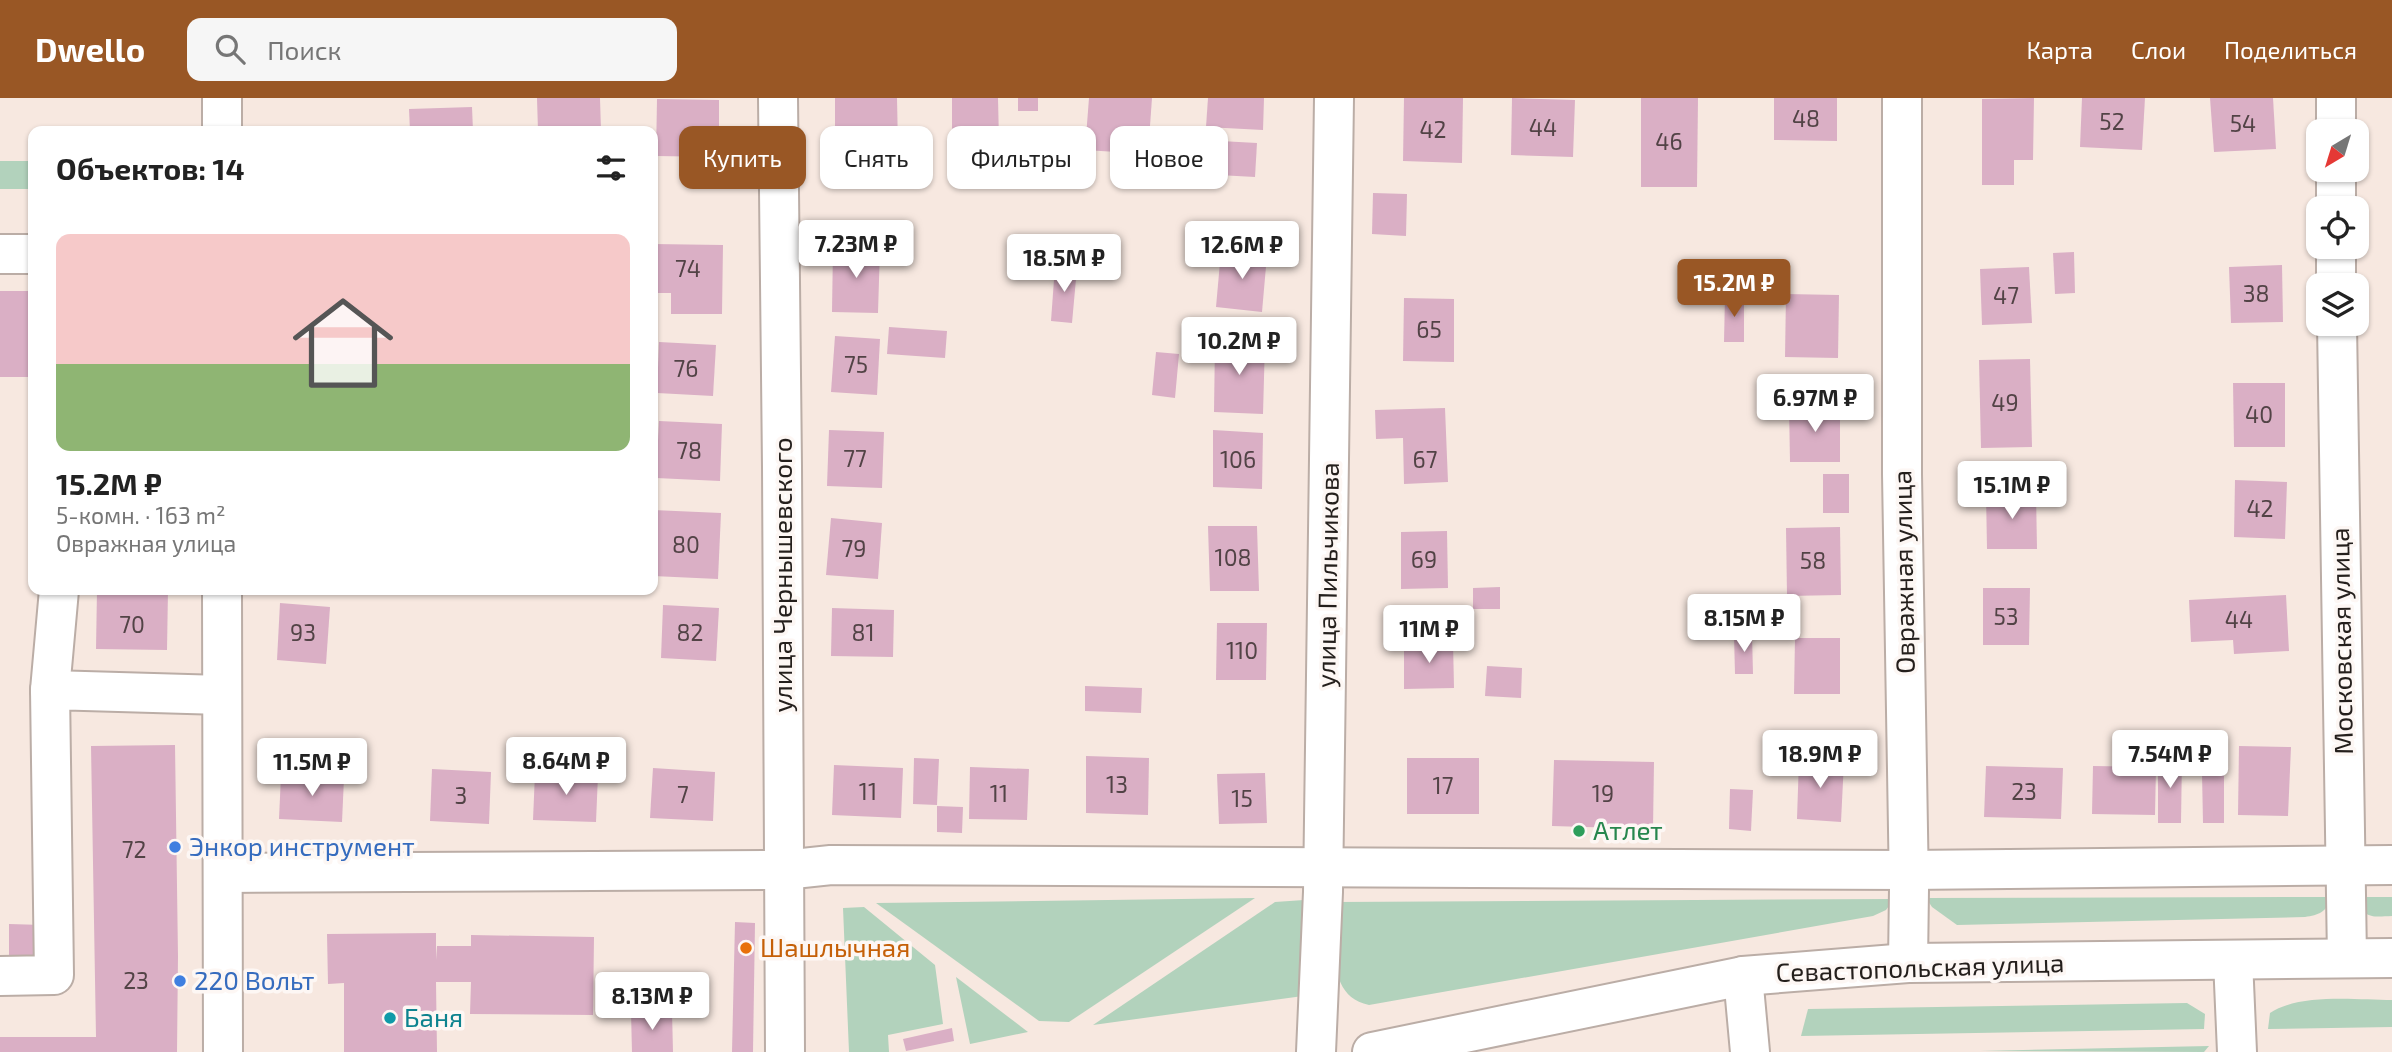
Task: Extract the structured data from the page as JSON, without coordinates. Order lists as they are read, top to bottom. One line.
{"streets":{"street":["Овражная улица","улица Чернышевского","улица Пильчикова","Московская улица","Севастопольская улица"]},"crossings":[["Овражная улица","Севастопольская улица"],["Московская улица","Севастопольская улица"]],"places":["Атлет","Энкор инструмент","Шашлычная","220 Вольт","Баня"],"house_numbers":["48","52","54","44","42","46","74","38","47","65","75","76","49","40","78","77","106","67","42","80","79","108","69","58","53","44","70","93","82","81","110","13","17","11","23","11","19","7","3","15","72","23"],"north":"bottom left","page":{"header":"Dwello","search":"Поиск","nav":["Карта","Слои","Поделиться"],"chip":["Купить","Снять","Фильтры","Новое"],"heading":"Объектов: 14","list":[{"name":"15.2M ₽","note":"5-комн. · 163 m² · Овражная улица"}],"price":["7.23M ₽","12.6M ₽","18.5M ₽","15.2M ₽","10.2M ₽","6.97M ₽","15.1M ₽","8.15M ₽","11M ₽","18.9M ₽","7.54M ₽","8.64M ₽","11.5M ₽","8.13M ₽"]}}
